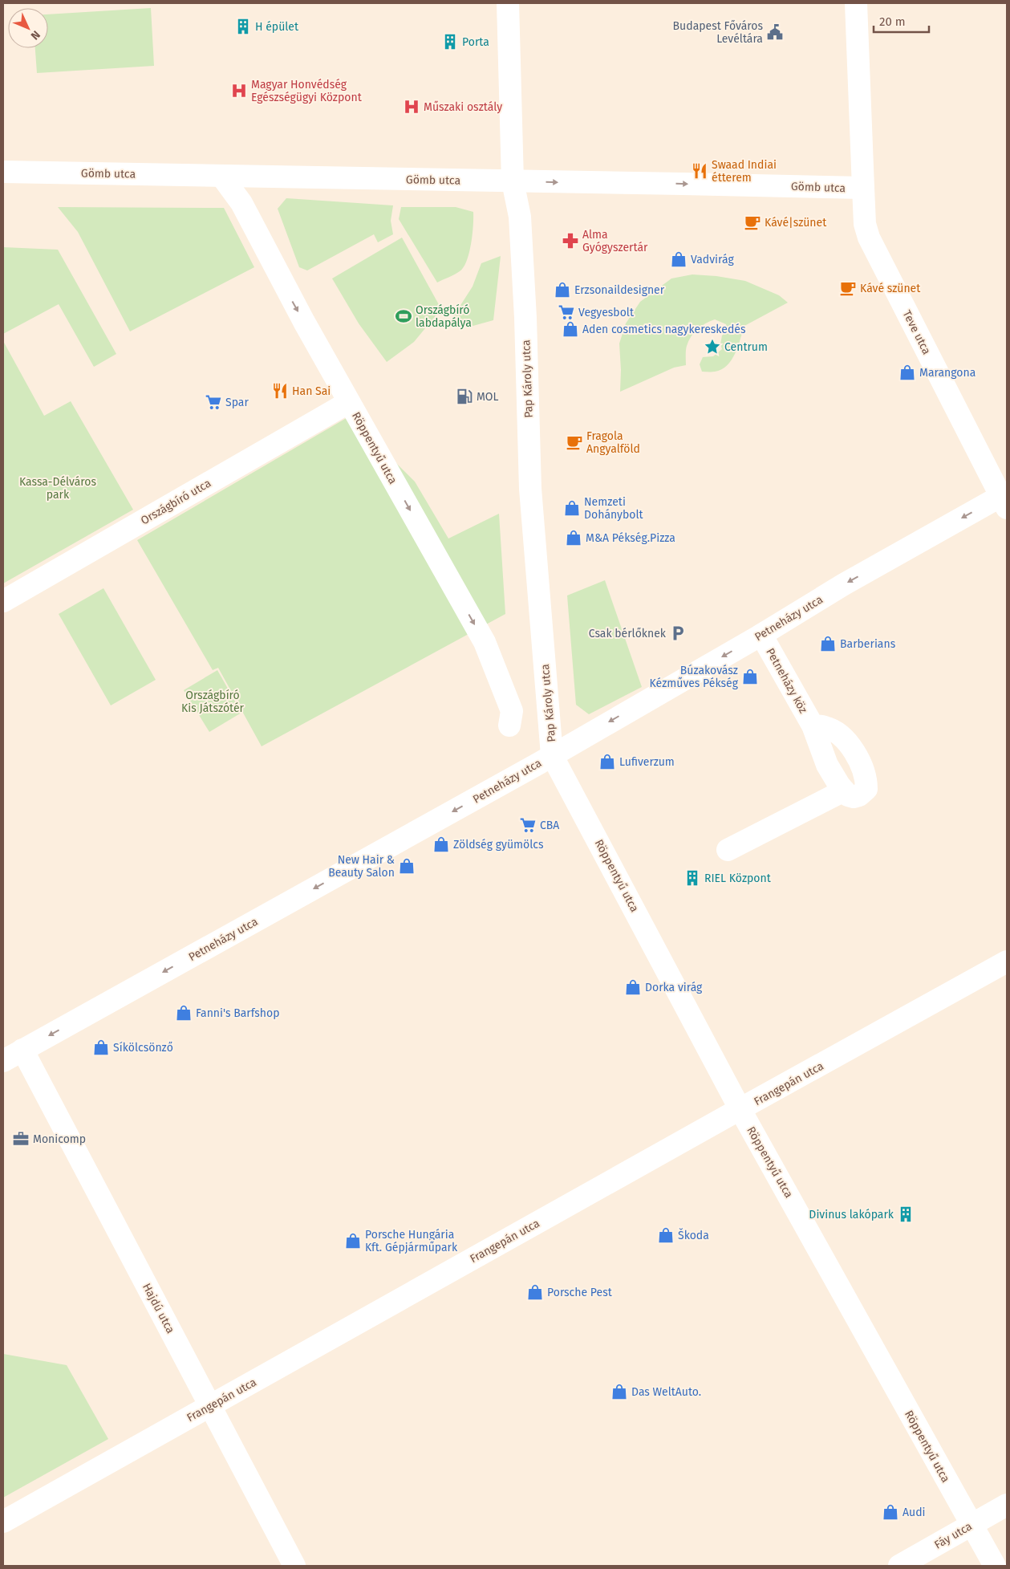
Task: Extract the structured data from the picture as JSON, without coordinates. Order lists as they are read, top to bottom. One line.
{"streets":{"street":["Gömb utca","Teve utca","Pap Károly utca","Röppentyű utca","Országbíró utca","Petneházy utca","Petneházy köz","Frangepán utca","Hajdú utca","Fáy utca"]},"crossings":[["Gömb utca","Teve utca"],["Gömb utca","Pap Károly utca"],["Gömb utca","Röppentyű utca"],["Teve utca","Petneházy utca"],["Pap Károly utca","Röppentyű utca"],["Pap Károly utca","Petneházy utca"],["Röppentyű utca","Országbíró utca"],["Röppentyű utca","Petneházy utca"],["Röppentyű utca","Frangepán utca"],["Röppentyű utca","Fáy utca"],["Petneházy utca","Petneházy köz"],["Petneházy utca","Hajdú utca"],["Frangepán utca","Hajdú utca"]],"one_way":["Gömb utca","Röppentyű utca","Petneházy utca"],"parks":["Kassa-Délváros park","Országbíró Kis Játszótér"],"places":{"building":["H épület","Porta","RIEL Központ","Divinus lakópark"],"public building":["Budapest Főváros Levéltára"],"hospital":["Magyar Honvédség Egészségügyi Központ","Műszaki osztály"],"restaurant":["Swaad Indiai étterem","Han Sai"],"cafe":["Kávé|szünet","Kávé szünet","Fragola Angyalföld"],"pharmacy":["Alma Gyógyszertár"],"shop":["Vadvirág","Erzsonaildesigner","Aden cosmetics nagykereskedés","Marangona","Nemzeti Dohánybolt","M&A Pékség.Pizza","Barberians","Búzakovász Kézműves Pékség","Lufiverzum","Zöldség gyümölcs","New Hair & Beauty Salon","Dorka virág","Fanni's Barfshop","Síkölcsönző","Škoda","Porsche Hungária Kft. Gépjárműpark","Porsche Pest","Das WeltAuto.","Audi"],"supermarket":["Vegyesbolt","Spar","CBA"],"sports":["Országbíró labdapálya"],"place":["Centrum"],"fuel station":["MOL"],"parking":["Csak bérlőknek"],"office":["Monicomp"]},"scale_bar":"20 m","north":"bottom right"}
